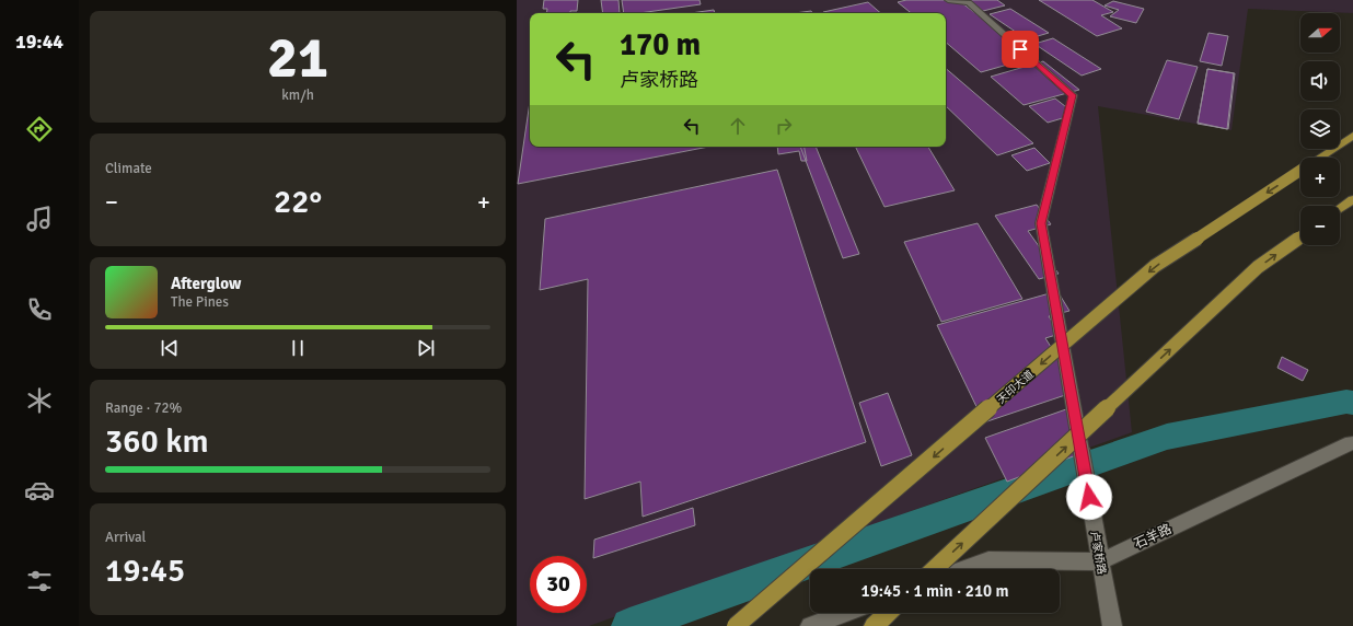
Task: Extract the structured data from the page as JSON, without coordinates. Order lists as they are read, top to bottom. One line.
{"streets":{"main road":["天印大道"],"street":["石羊路","卢家桥路"]},"crossings":[["石羊路","卢家桥路"]],"north":"right","page":{"tabs":"19:44","tile":[["21","km/h"],"Climate",["Range · 72%","360 km"],["Arrival","19:45"]],"map_buttons":["+","−"],"turn":["170 m","卢家桥路"],"heat":["−","22°","+"],"song":["Afterglow","The Pines"],"limit":"30","trip":"19:45 · 1 min · 210 m"}}
